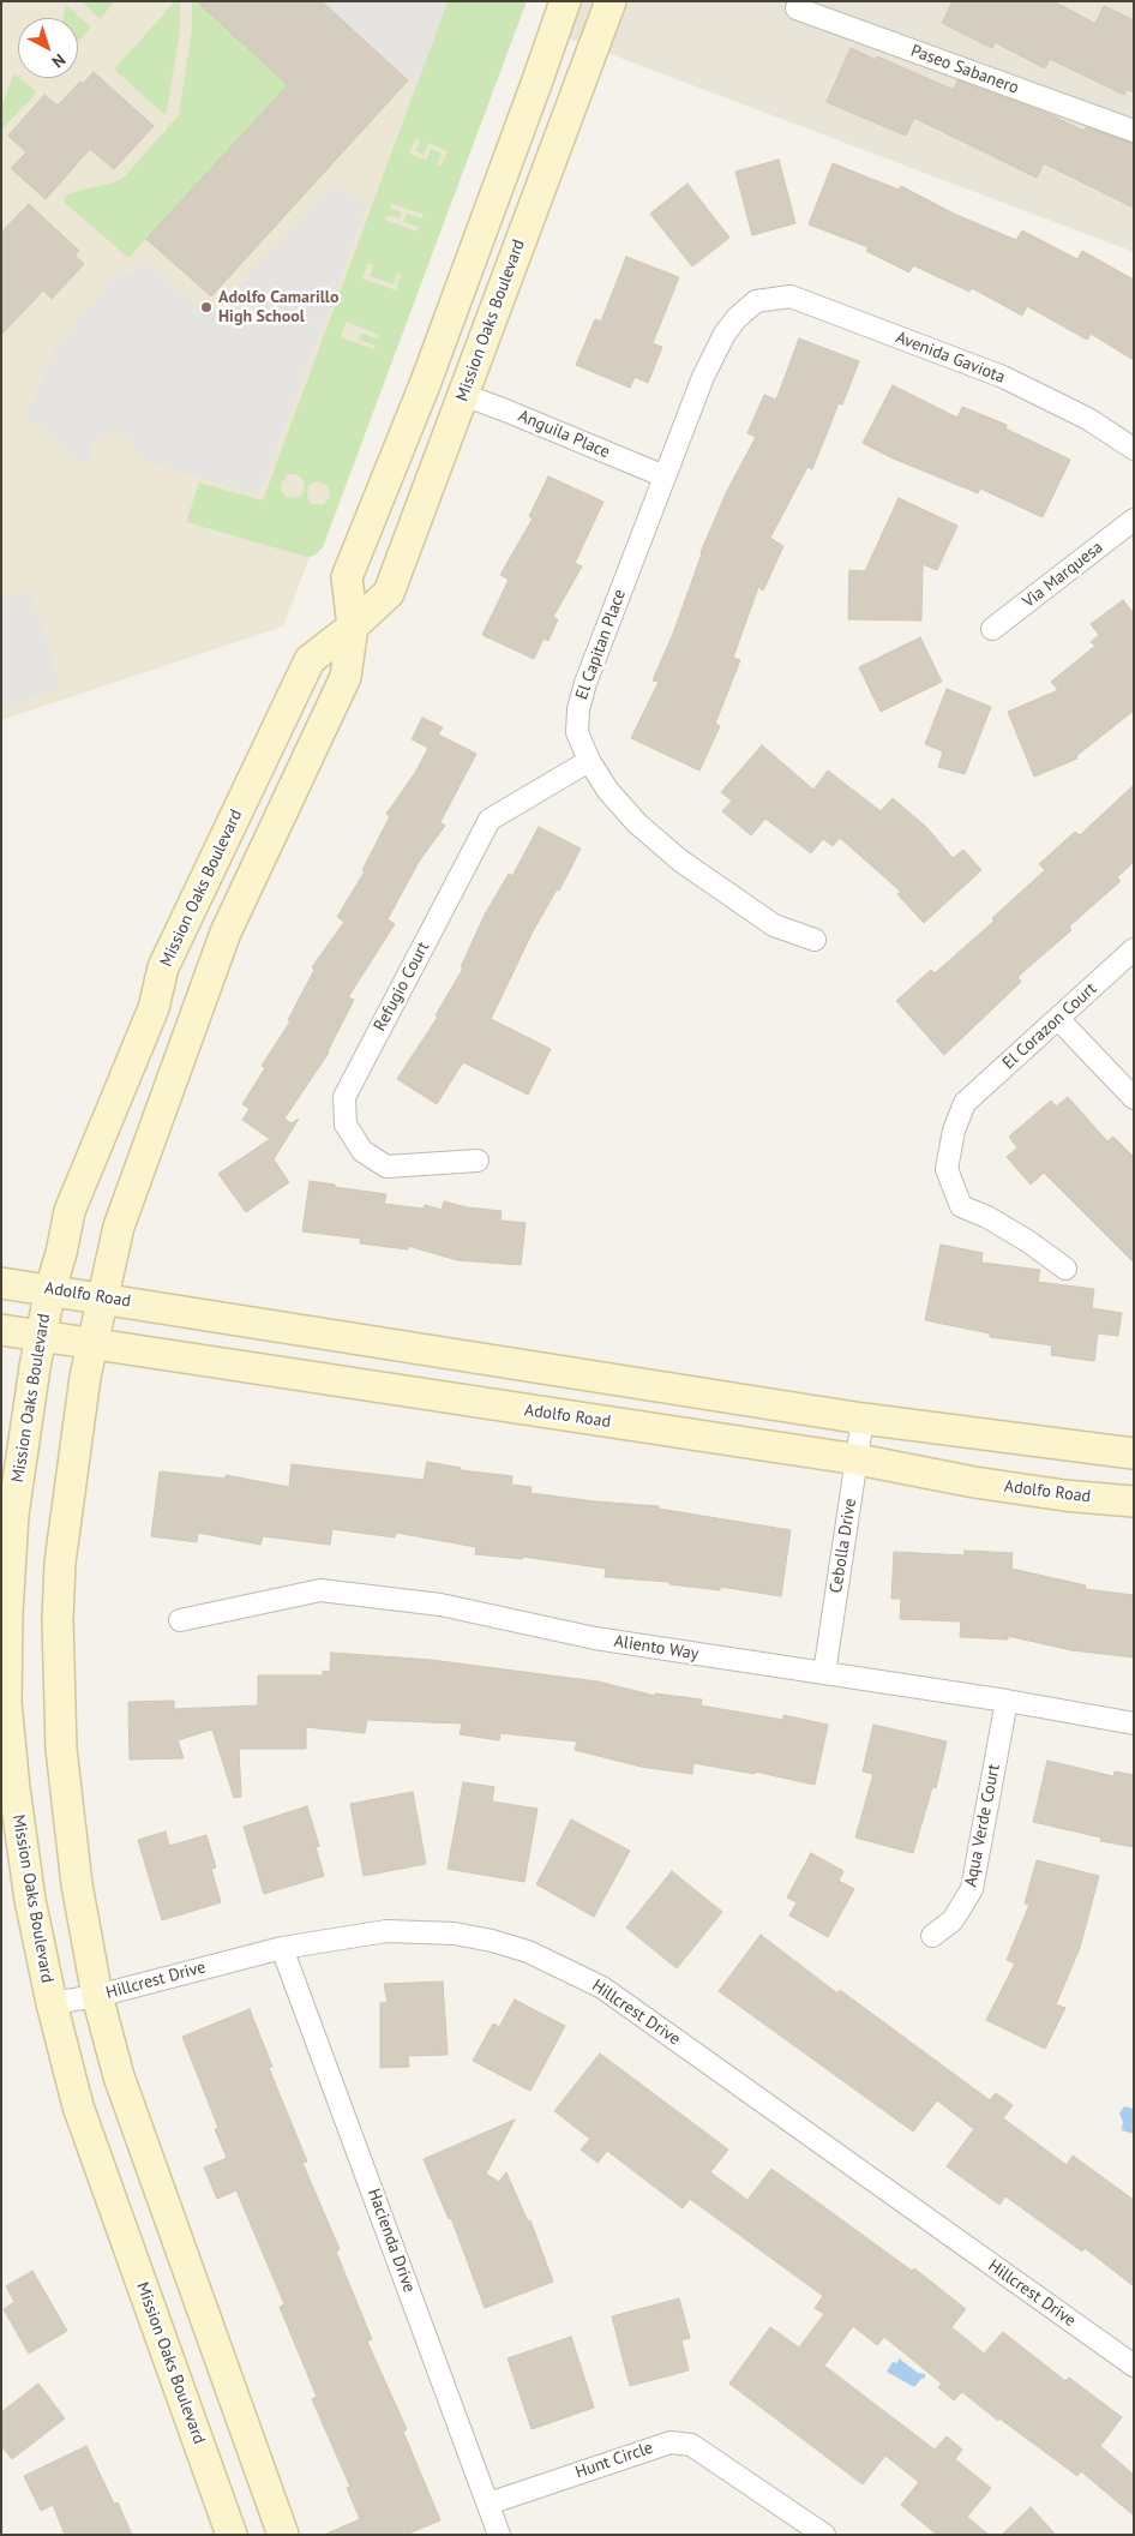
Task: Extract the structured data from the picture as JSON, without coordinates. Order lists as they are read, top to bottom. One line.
{"streets":{"main road":["Mission Oaks Boulevard","Adolfo Road"],"street":["Paseo Sabanero","Avenida Gaviota","Anguila Place","Via Marquesa","El Capitan Place","Refugio Court","El Corazon Court","Cebolla Drive","Aliento Way","Aqua Verde Court","Hillcrest Drive","Hacienda Drive","Hunt Circle"]},"crossings":[["Mission Oaks Boulevard","Anguila Place"],["Mission Oaks Boulevard","Adolfo Road"],["Mission Oaks Boulevard","Hillcrest Drive"],["Avenida Gaviota","El Capitan Place"],["Anguila Place","El Capitan Place"],["El Capitan Place","Refugio Court"],["Adolfo Road","Cebolla Drive"],["Cebolla Drive","Aliento Way"],["Aliento Way","Aqua Verde Court"],["Hillcrest Drive","Hacienda Drive"],["Hacienda Drive","Hunt Circle"]],"places":["Adolfo Camarillo High School"],"north":"bottom right"}
